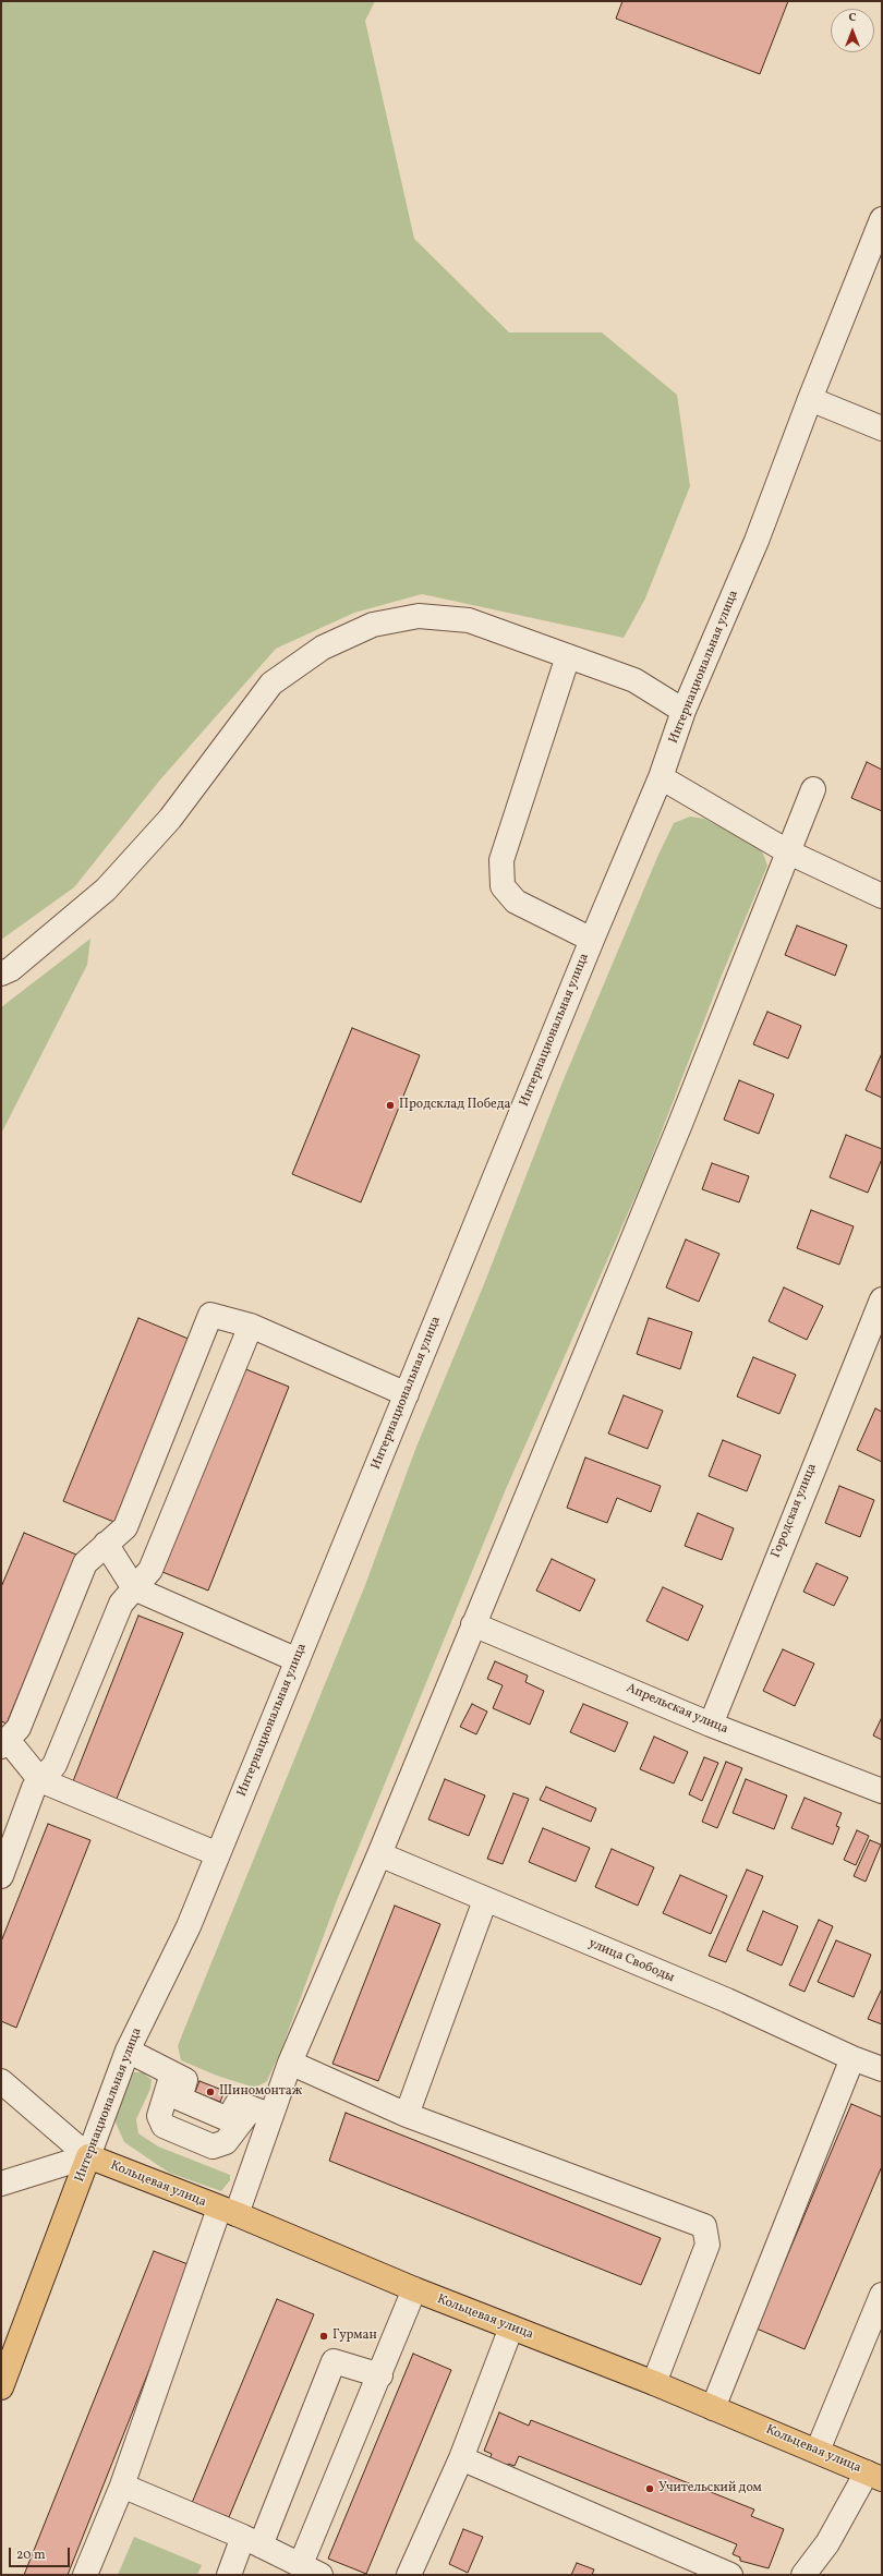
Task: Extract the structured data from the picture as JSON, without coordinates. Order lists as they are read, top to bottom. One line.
{"streets":{"main road":["Интернациональная улица","Кольцевая улица"],"street":["Городская улица","Апрельская улица","улица Свободы"]},"crossings":[["Интернациональная улица","Кольцевая улица"],["Городская улица","Апрельская улица"]],"places":["Продсклад Победа","Шиномонтаж","Гурман","Учительский дом"],"scale_bar":"20 m","north":"top"}
